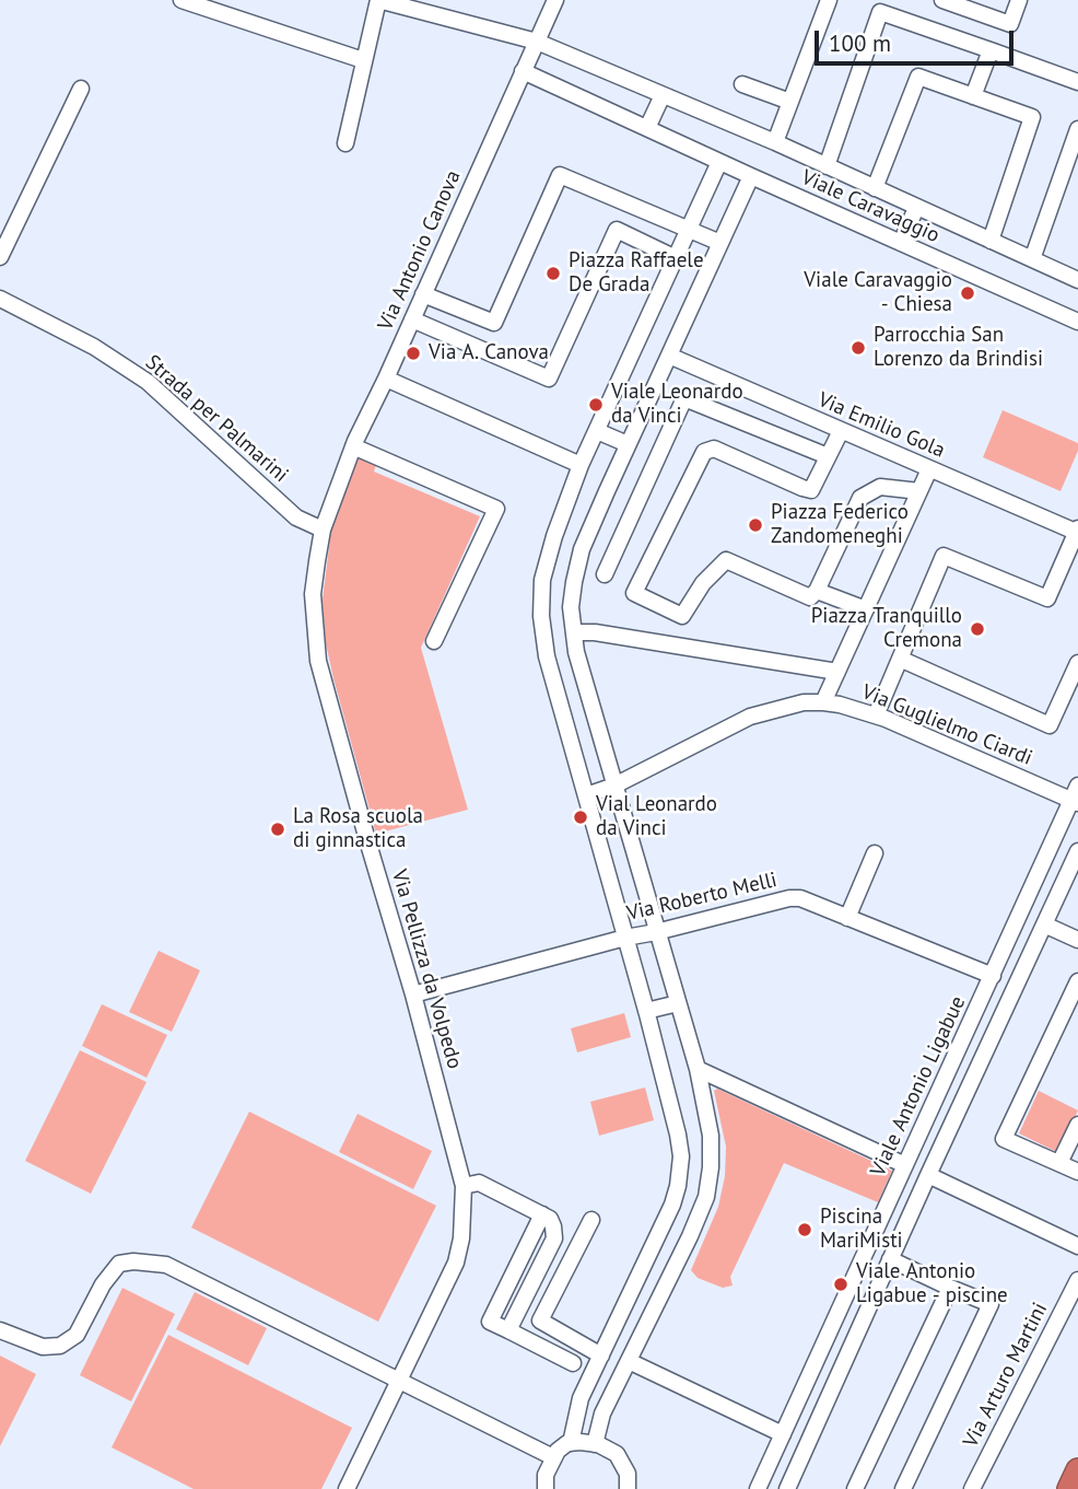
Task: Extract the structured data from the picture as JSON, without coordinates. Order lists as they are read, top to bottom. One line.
{"streets":{"street":["Viale Caravaggio","Via Antonio Canova","Strada per Palmarini","Via Emilio Gola","Via Guglielmo Ciardi","Via Roberto Melli","Via Pellizza da Volpedo","Viale Antonio Ligabue","Via Arturo Martini"]},"crossings":[["Viale Caravaggio","Via Antonio Canova"],["Via Antonio Canova","Via Pellizza da Volpedo"],["Strada per Palmarini","Via Pellizza da Volpedo"],["Via Guglielmo Ciardi","Viale Antonio Ligabue"],["Via Roberto Melli","Via Pellizza da Volpedo"],["Via Roberto Melli","Viale Antonio Ligabue"]],"places":["Piazza Raffaele De Grada","Viale Caravaggio - Chiesa","Parrocchia San Lorenzo da Brindisi","Via A. Canova","Viale Leonardo da Vinci","Piazza Federico Zandomeneghi","Piazza Tranquillo Cremona","Vial Leonardo da Vinci","La Rosa scuola di ginnastica","Piscina MariMisti","Viale Antonio Ligabue - piscine"],"scale_bar":"100 m"}
